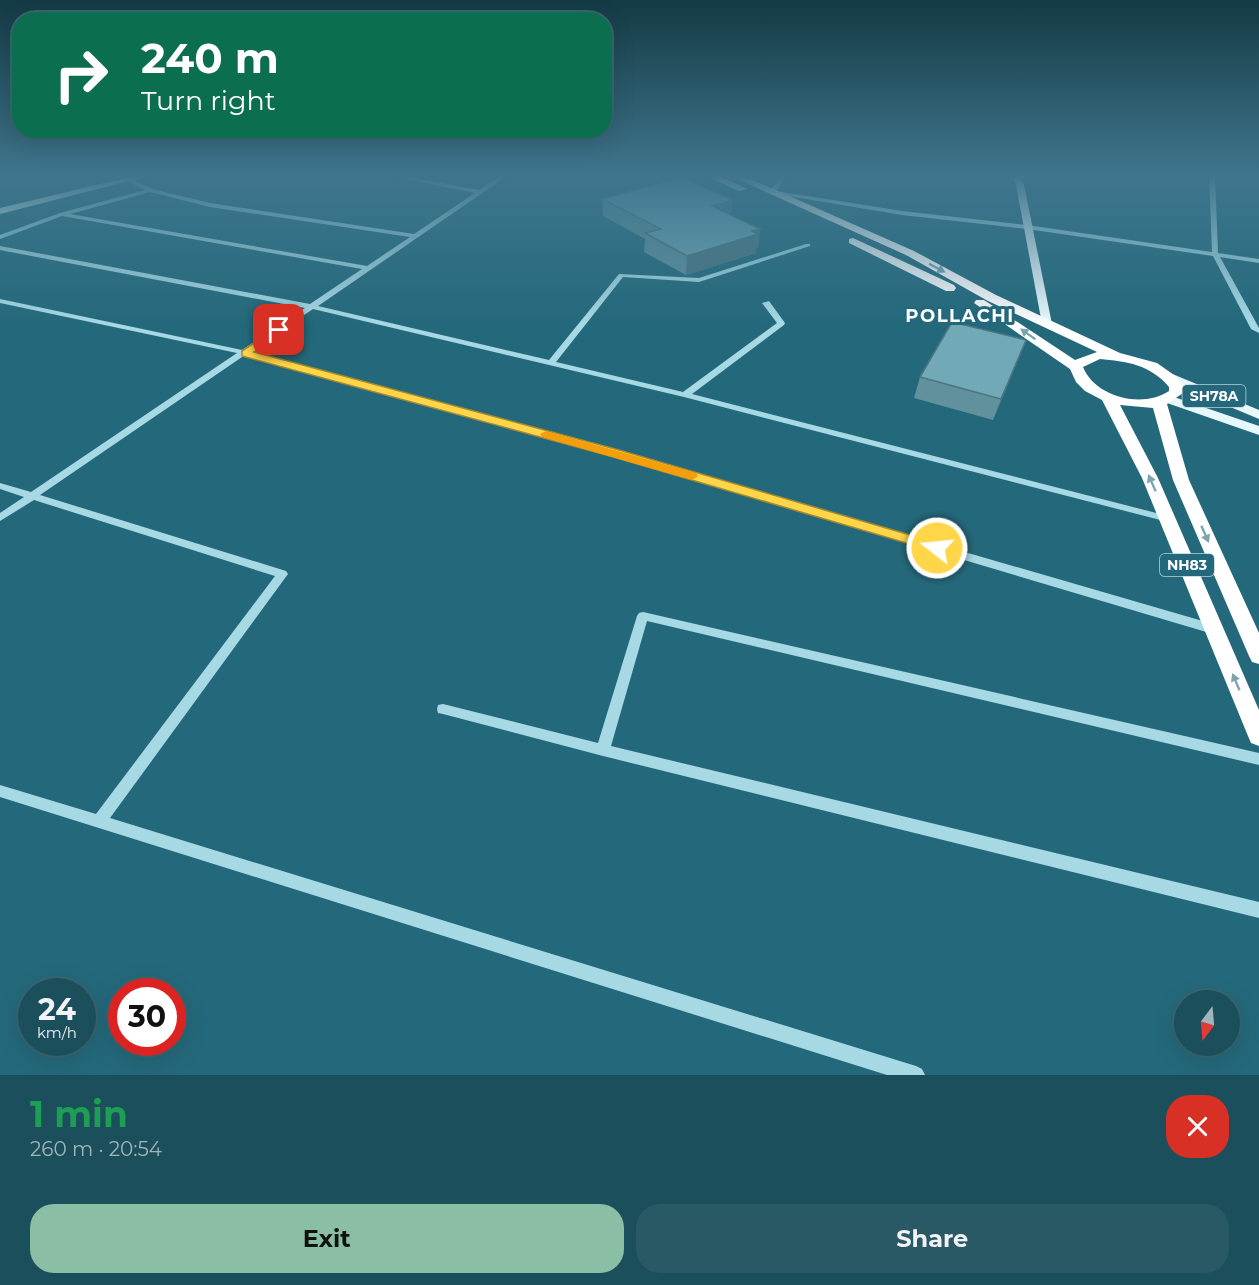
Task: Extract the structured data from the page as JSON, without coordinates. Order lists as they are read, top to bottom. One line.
{"streets":{"highway":["NH83"],"main road":["SH78A"]},"crossings":[["SH78A","NH83"]],"districts":["POLLACHI"],"north":"bottom","page":{"turn":["240 m","Turn right"],"speed":"24 km/h","limit":"30","heading":["1 min","260 m · 20:54"],"buttons":["Exit","Share"]}}
